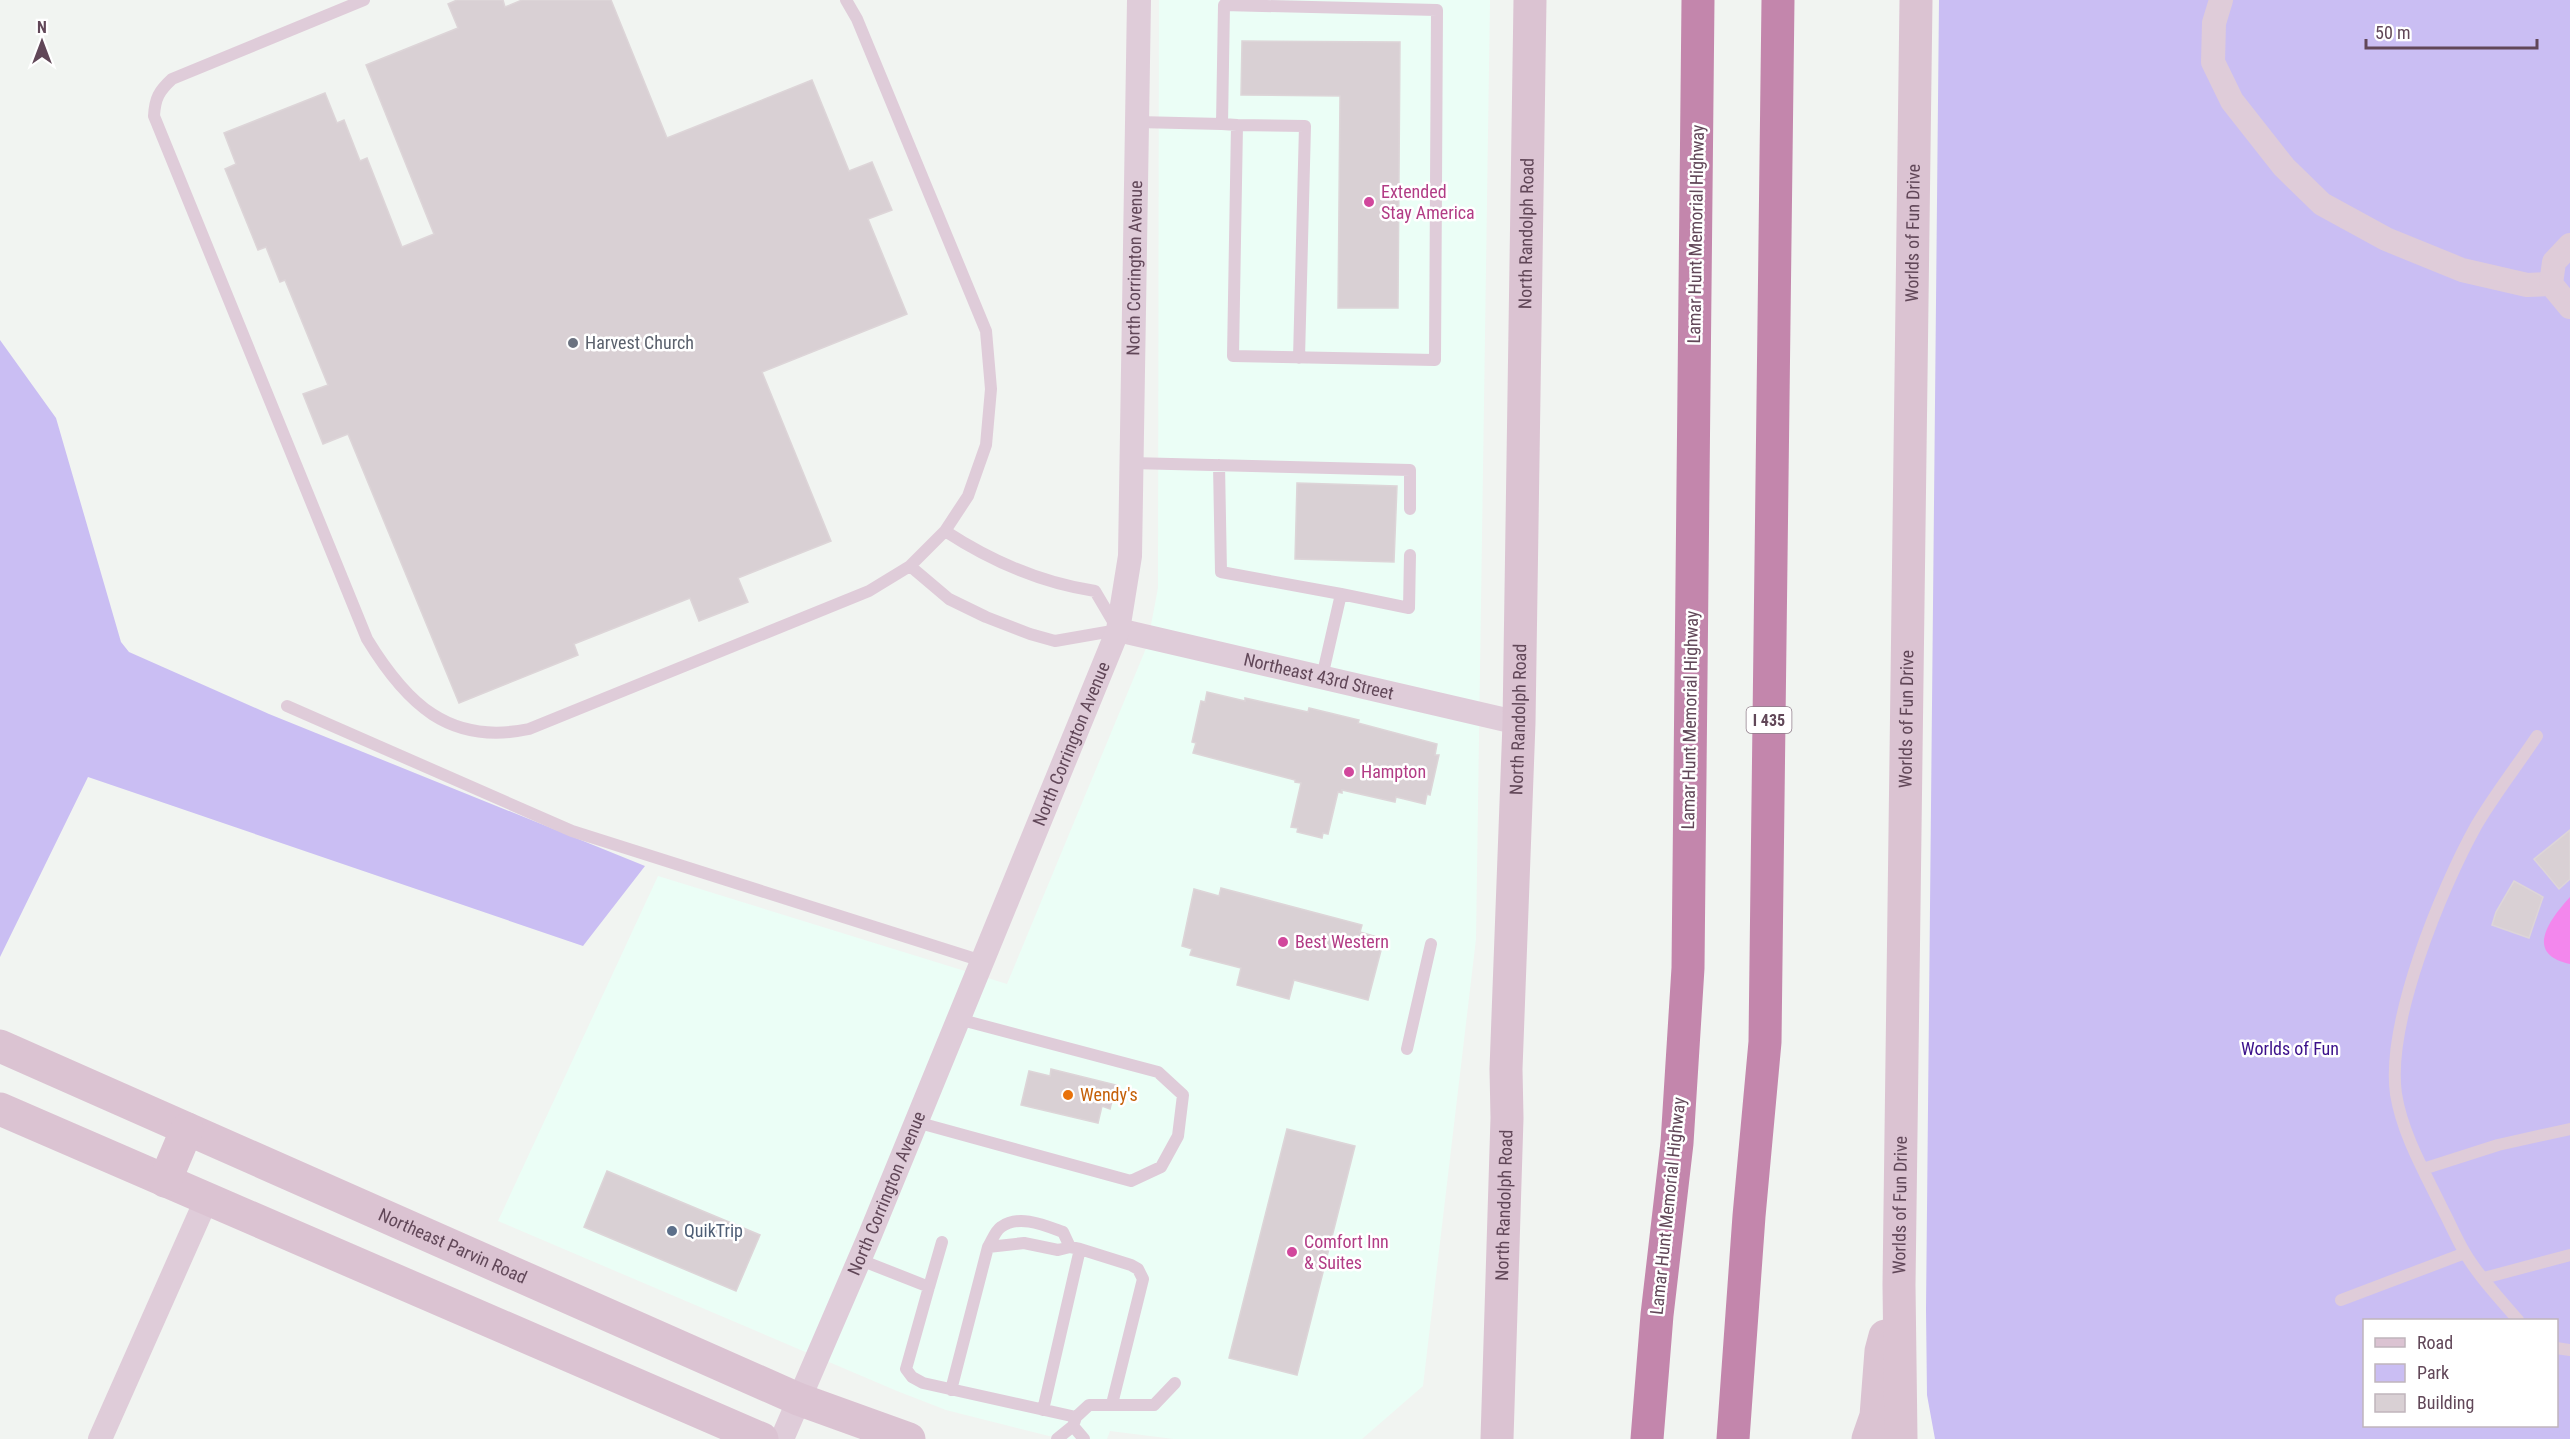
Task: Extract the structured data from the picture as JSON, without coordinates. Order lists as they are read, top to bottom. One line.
{"streets":{"highway":["Lamar Hunt Memorial Highway","I 435"],"main road":["North Randolph Road","Worlds of Fun Drive","Northeast Parvin Road"],"street":["North Corrington Avenue","Northeast 43rd Street"]},"crossings":[["North Randolph Road","Northeast 43rd Street"],["North Corrington Avenue","Northeast 43rd Street"],["North Corrington Avenue","Northeast Parvin Road"]],"parks":["Worlds of Fun"],"places":["Extended Stay America","Harvest Church","Hampton","Best Western","Wendy's","QuikTrip","Comfort Inn & Suites"],"legend":["Road","Park","Building"],"scale_bar":"50 m","north":"top"}
